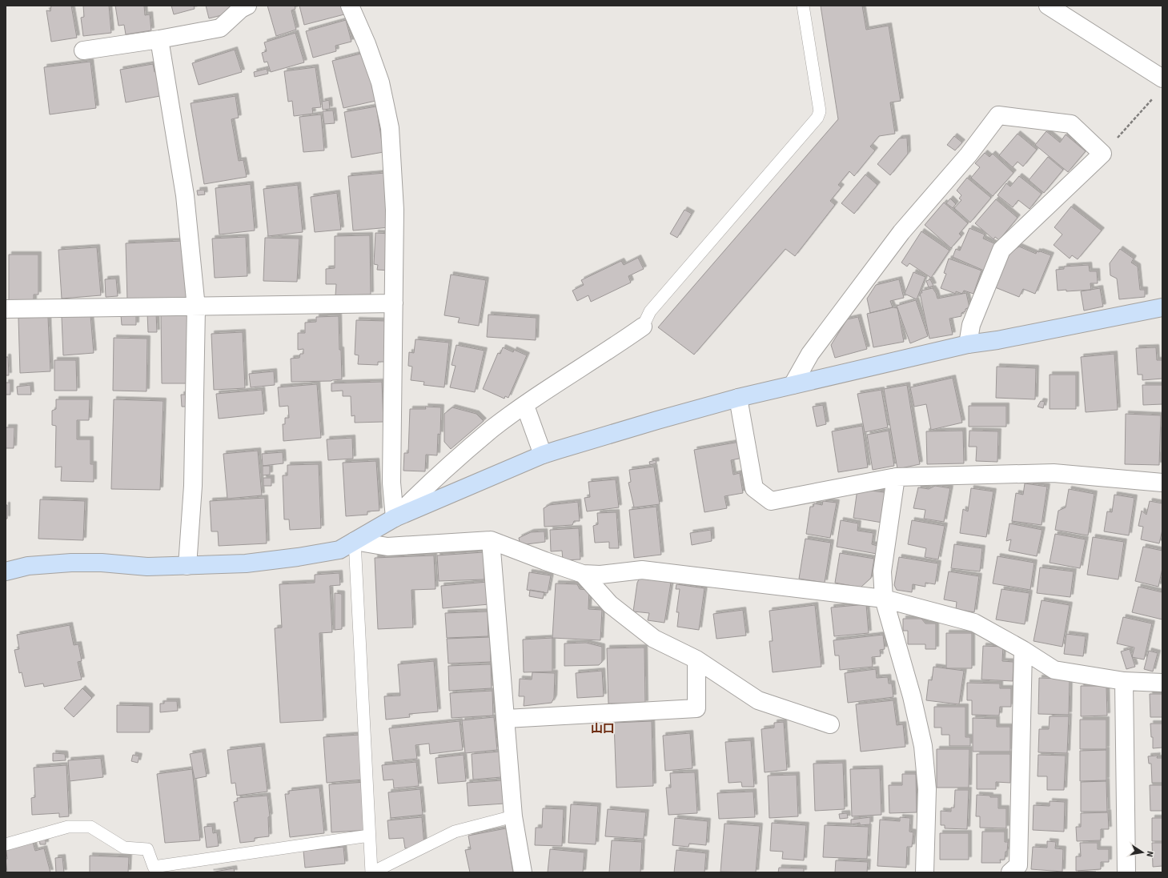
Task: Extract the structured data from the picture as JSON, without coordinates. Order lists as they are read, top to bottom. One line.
{"districts":["山口"],"north":"right"}
